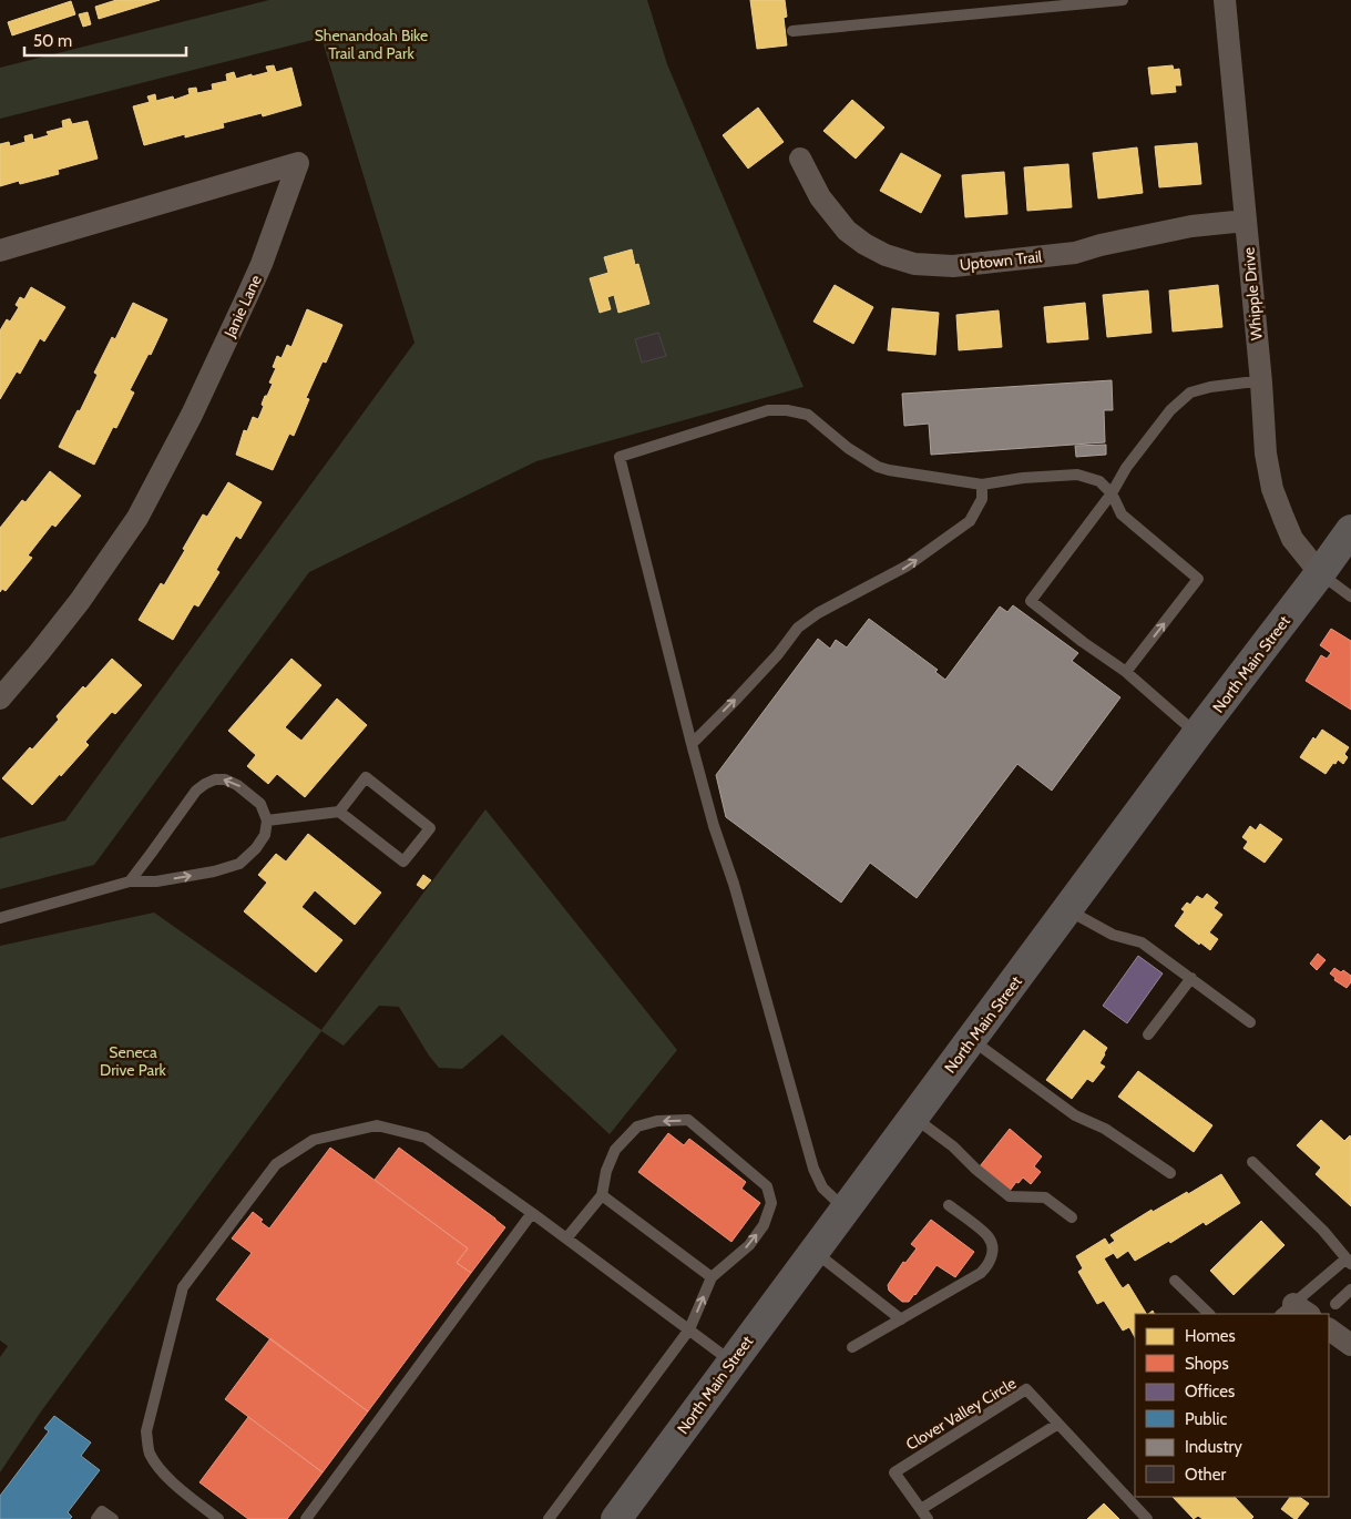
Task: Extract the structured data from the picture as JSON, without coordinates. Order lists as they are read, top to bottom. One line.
{"streets":{"main road":["North Main Street"],"street":["Uptown Trail","Whipple Drive","Janie Lane"],"lane":["Clover Valley Circle"]},"crossings":[["Uptown Trail","Whipple Drive"],["Whipple Drive","North Main Street"]],"parks":["Shenandoah Bike Trail and Park","Seneca Drive Park"],"legend":["Homes","Shops","Offices","Public","Industry","Other"],"scale_bar":"50 m"}
